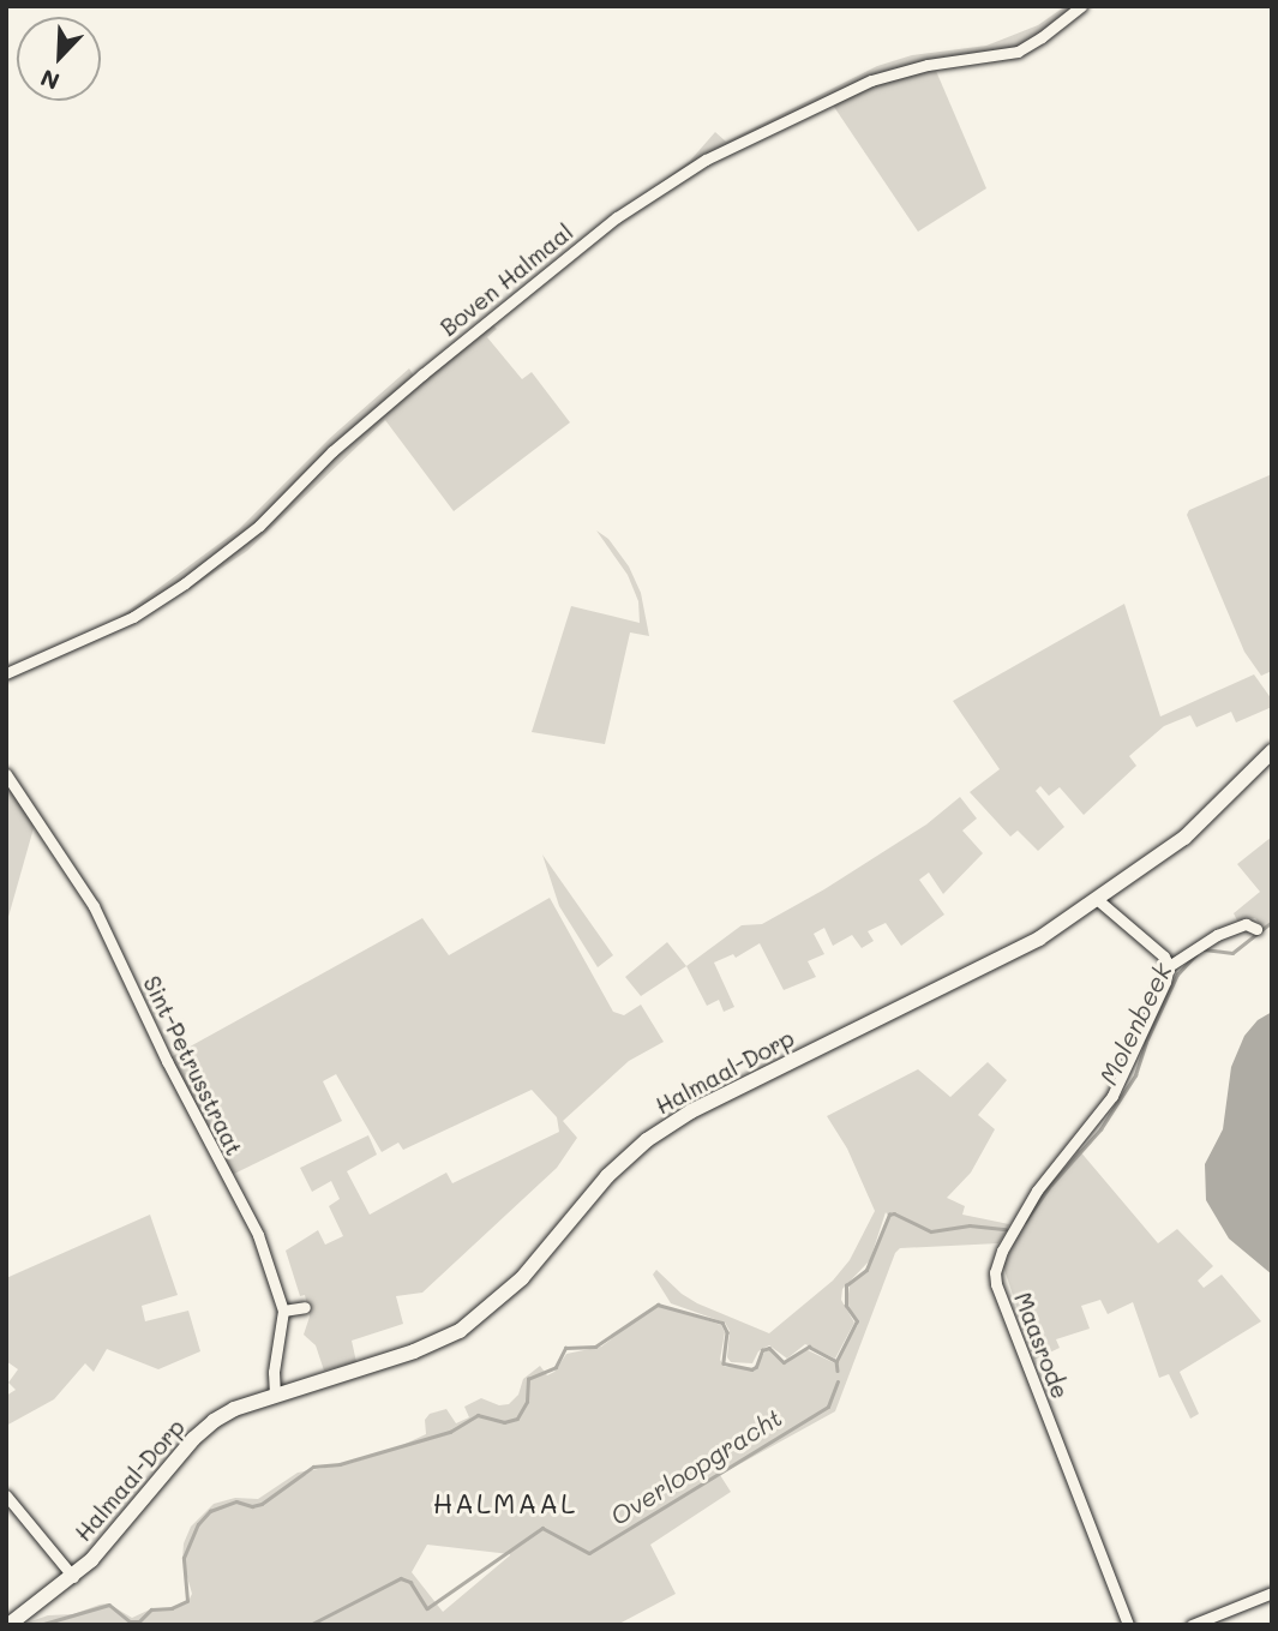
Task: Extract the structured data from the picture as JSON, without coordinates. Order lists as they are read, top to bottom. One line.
{"streets":{"street":["Boven Halmaal","Sint-Petrusstraat","Halmaal-Dorp","Maasrode"]},"crossings":[["Sint-Petrusstraat","Halmaal-Dorp"]],"districts":["HALMAAL"],"water":["Molenbeek","Overloopgracht"],"north":"bottom left"}
